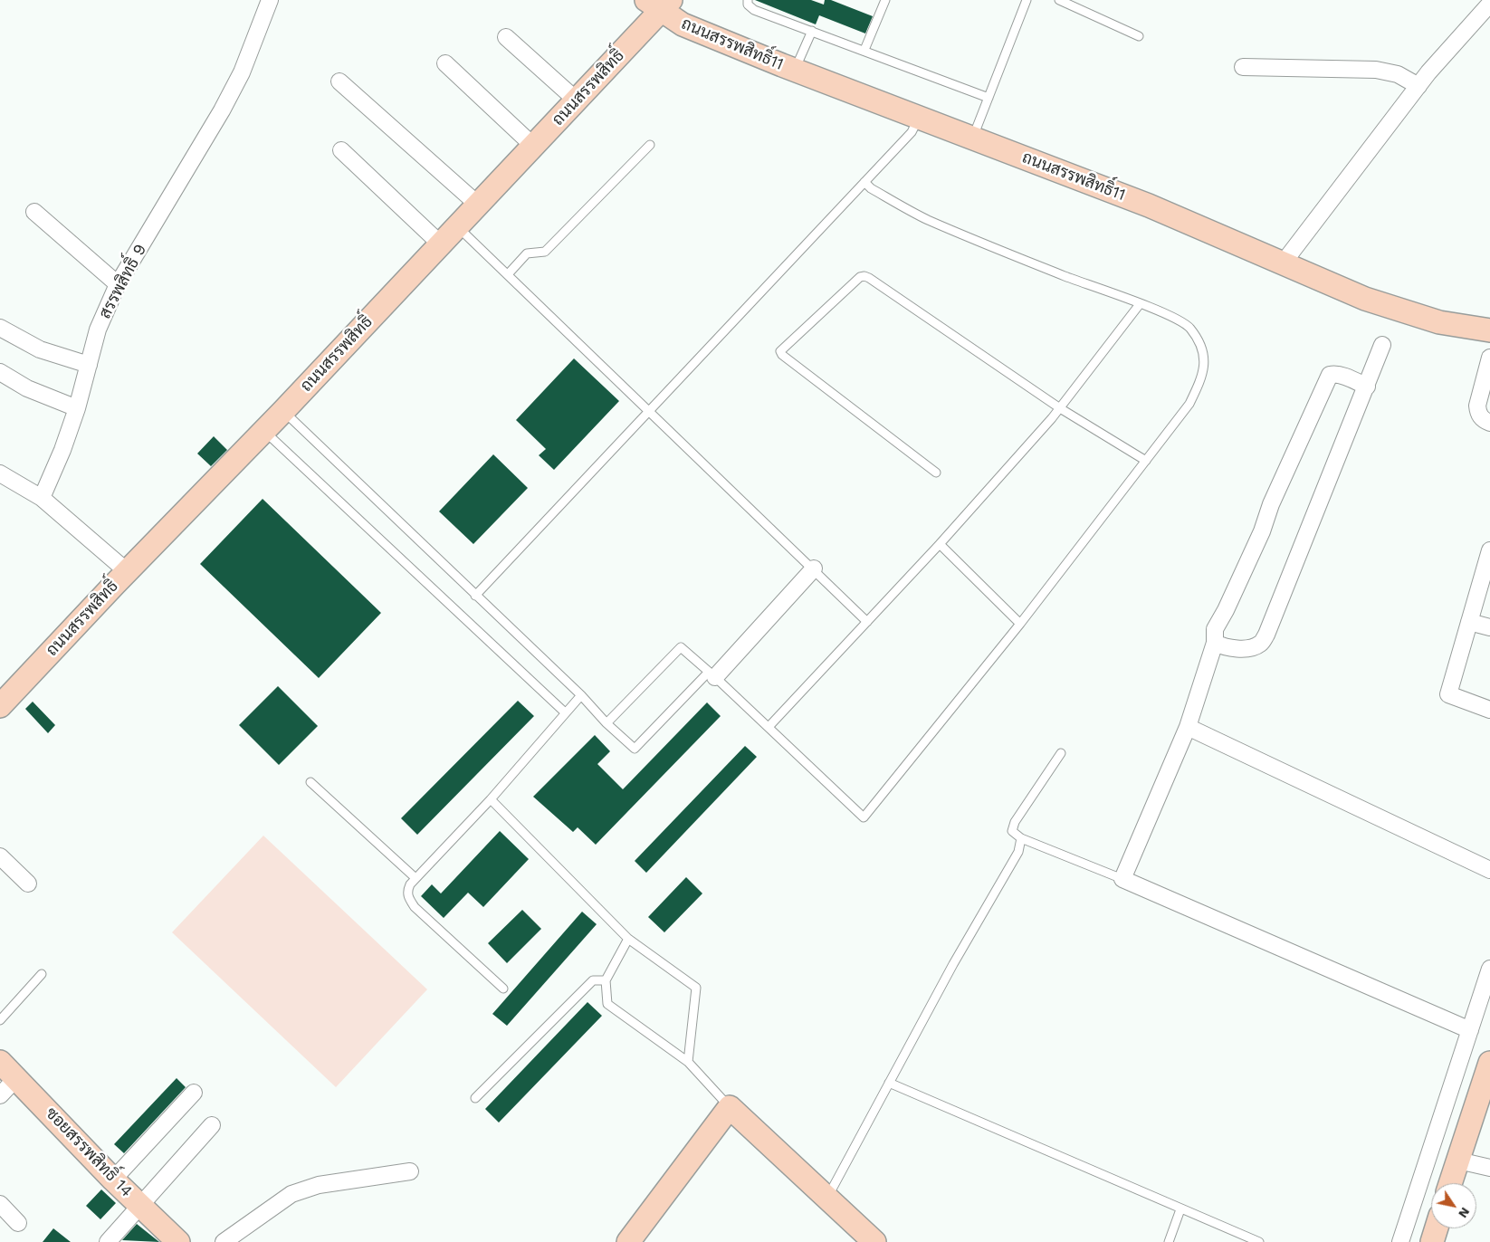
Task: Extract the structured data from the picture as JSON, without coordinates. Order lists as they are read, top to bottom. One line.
{"streets":{"street":["ถนนสรรพสิทธิ์11","ถนนสรรพสิทธิ์","สรรพสิทธิ์ 9","ซอยสรรพสิทธิ์ 14"]},"crossings":[["ถนนสรรพสิทธิ์11","ถนนสรรพสิทธิ์"]],"north":"bottom right"}
